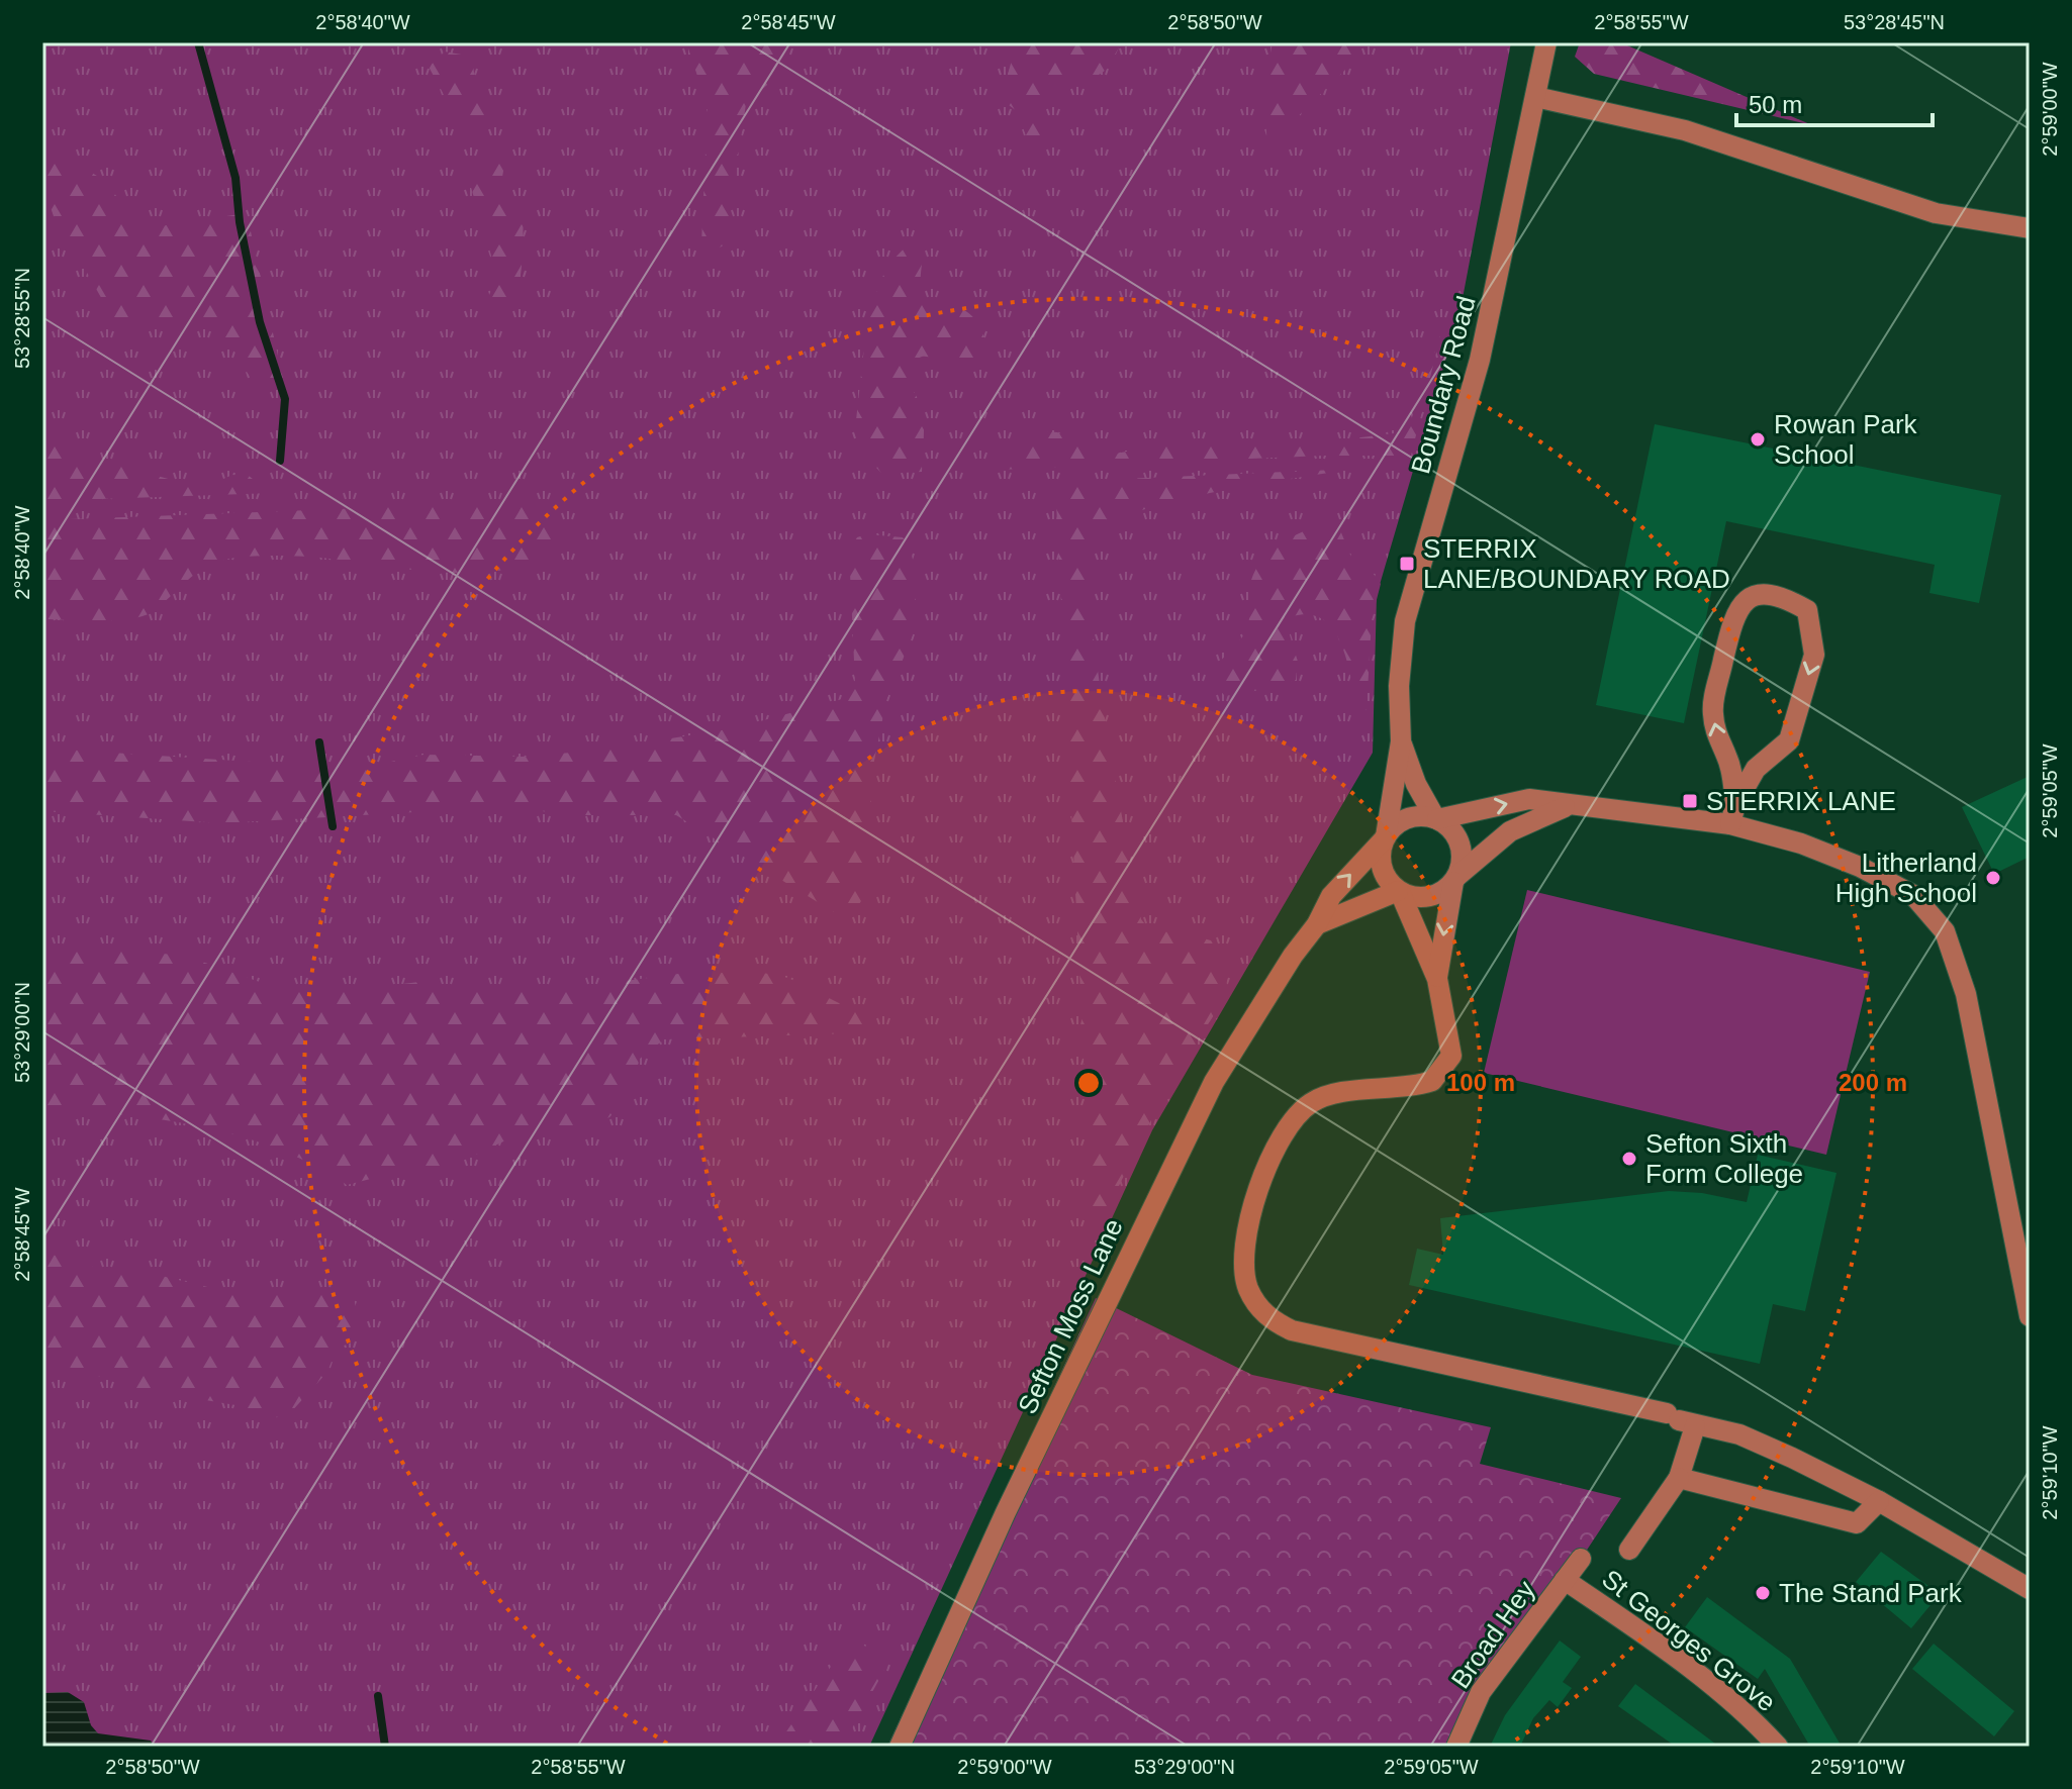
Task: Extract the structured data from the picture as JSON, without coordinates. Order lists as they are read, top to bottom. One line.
{"streets":{"street":["Boundary Road","Sefton Moss Lane","Broad Hey","St Georges Grove"]},"crossings":[["Boundary Road","Sefton Moss Lane"],["Broad Hey","St Georges Grove"]],"places":{"other":["Rowan Park School","Litherland High School","Sefton Sixth Form College","The Stand Park"],"transit":["STERRIX LANE/BOUNDARY ROAD","STERRIX LANE"]},"scale_bar":"50 m","coordinates":["2°58'40\"W","2°58'45\"W","2°58'50\"W","2°58'55\"W","53°28'45\"N","2°59'00\"W","53°28'55\"N","2°59'05\"W","53°29'00\"N","2°59'10\"W"],"rings":["100 m","200 m"]}
